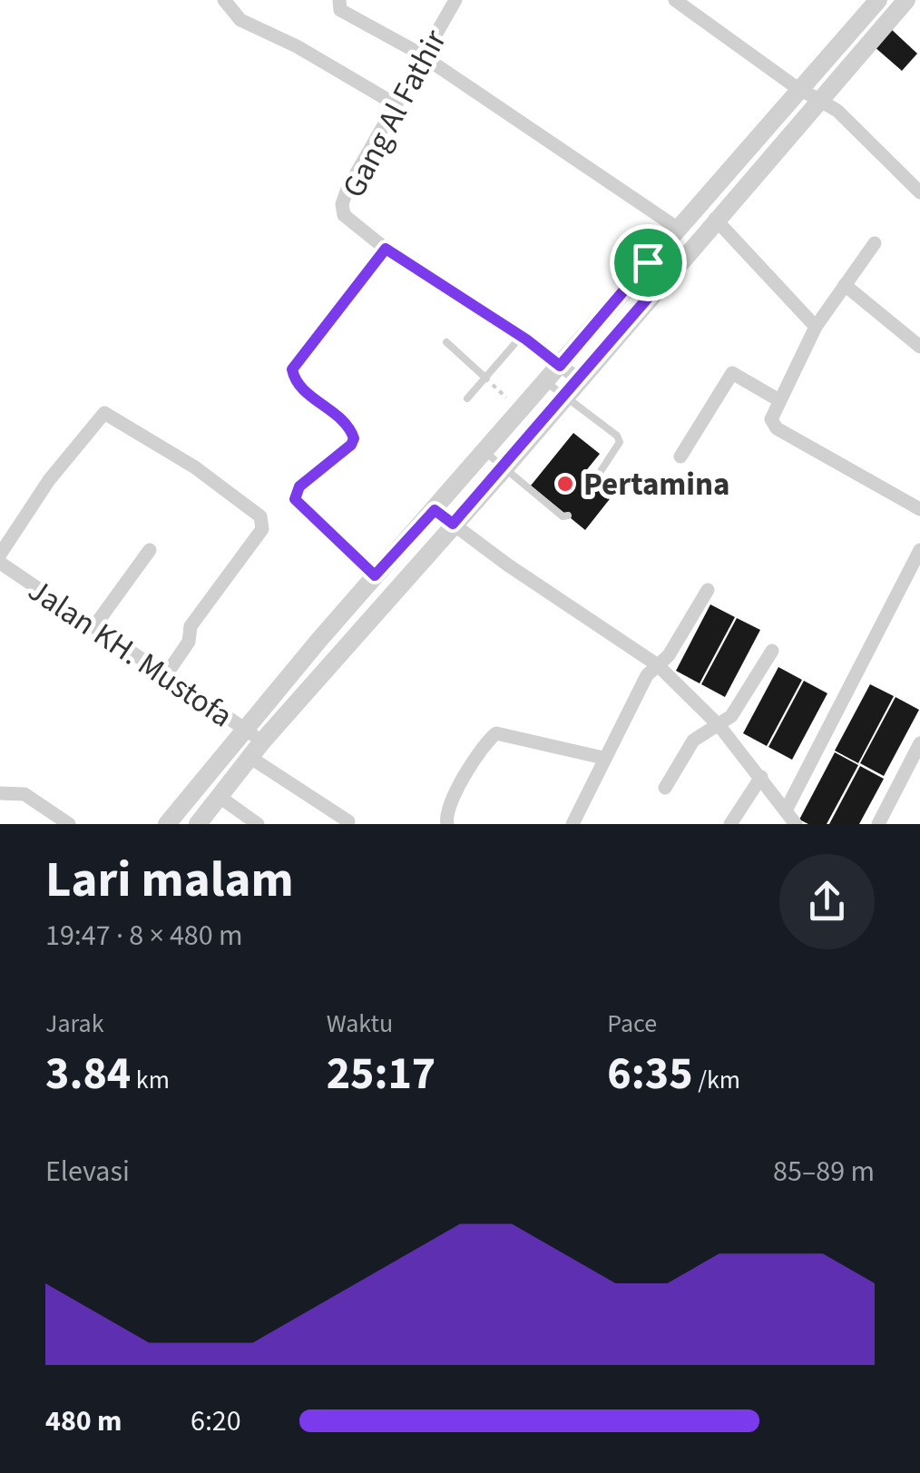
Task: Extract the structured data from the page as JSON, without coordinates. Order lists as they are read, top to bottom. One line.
{"streets":{"street":["Gang Al Fathir","Jalan KH. Mustofa"]},"places":["Pertamina"],"page":{"heading":["Lari malam","19:47 · 8 × 480 m"],"stats":[["Jarak","3.84 km"],["Waktu","25:17"],["Pace","6:35 /km"]],"chart":["Elevasi","85–89 m"],"list":[{"name":"480 m","note":"6:20"}]}}
